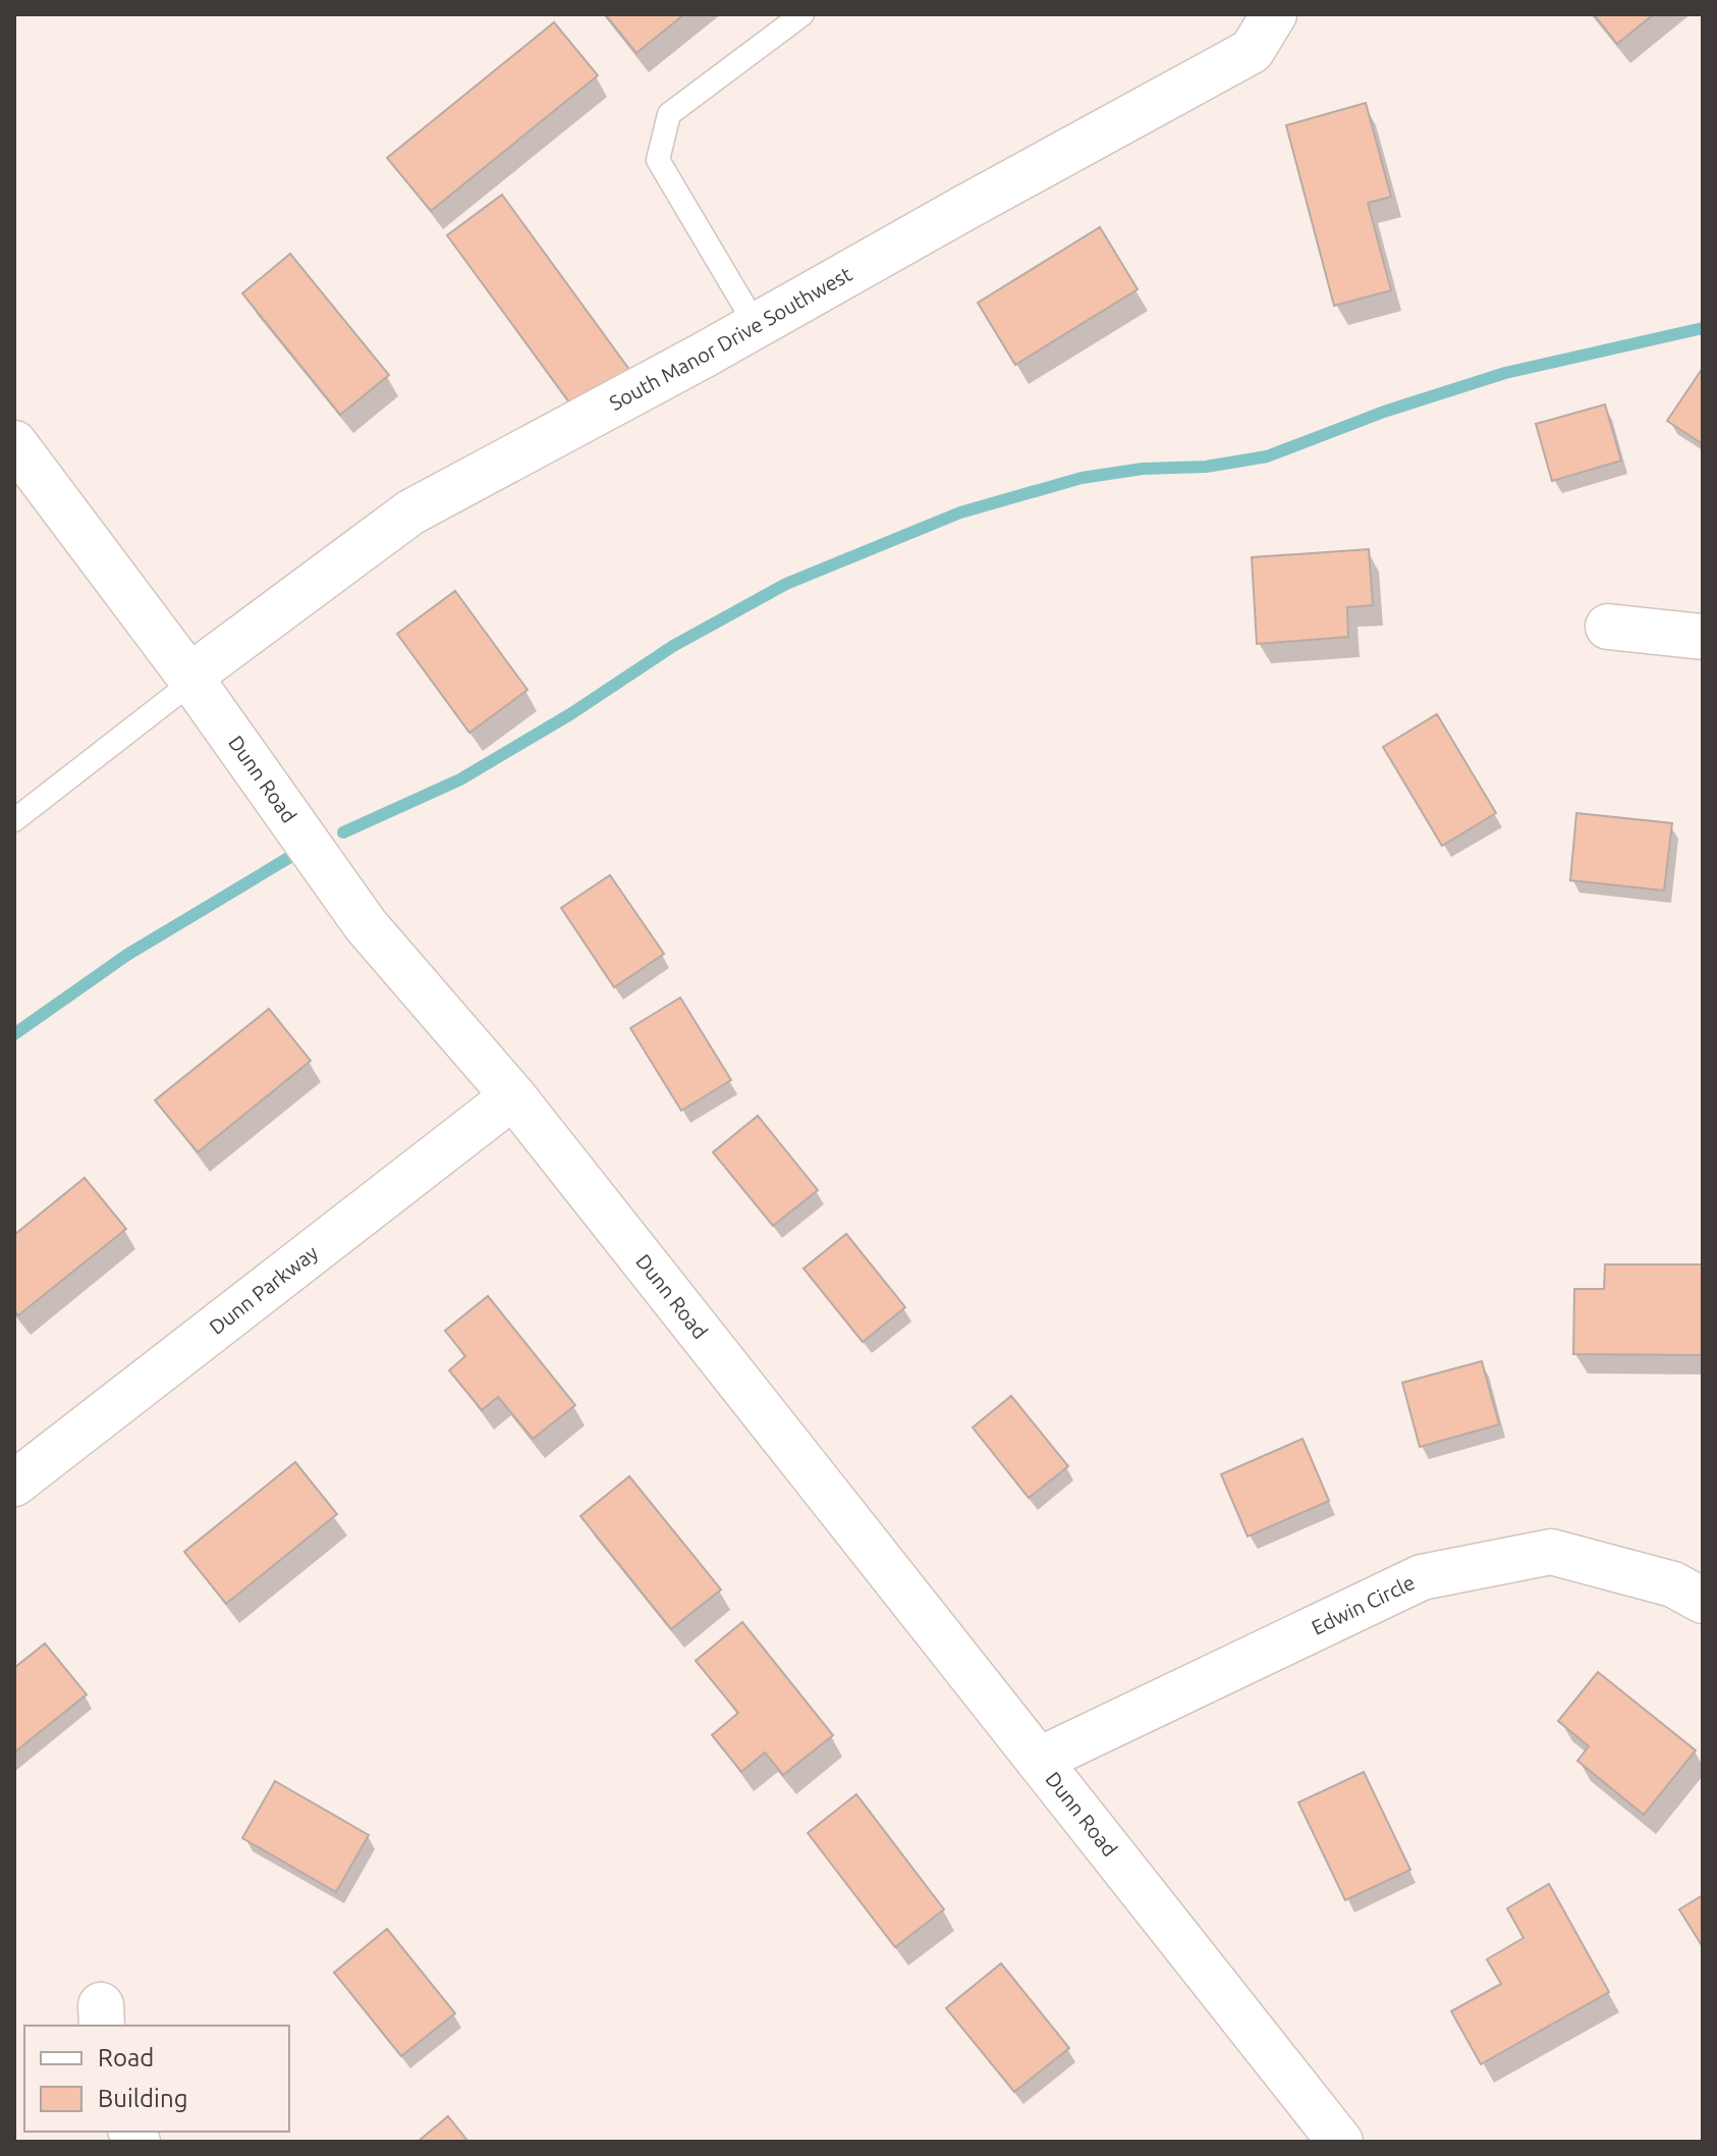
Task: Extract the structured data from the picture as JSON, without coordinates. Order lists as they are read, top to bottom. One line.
{"streets":{"street":["South Manor Drive Southwest","Dunn Road","Dunn Parkway","Edwin Circle"]},"crossings":[["South Manor Drive Southwest","Dunn Road"],["Dunn Road","Dunn Parkway"],["Dunn Road","Edwin Circle"]],"legend":["Road","Building"]}
